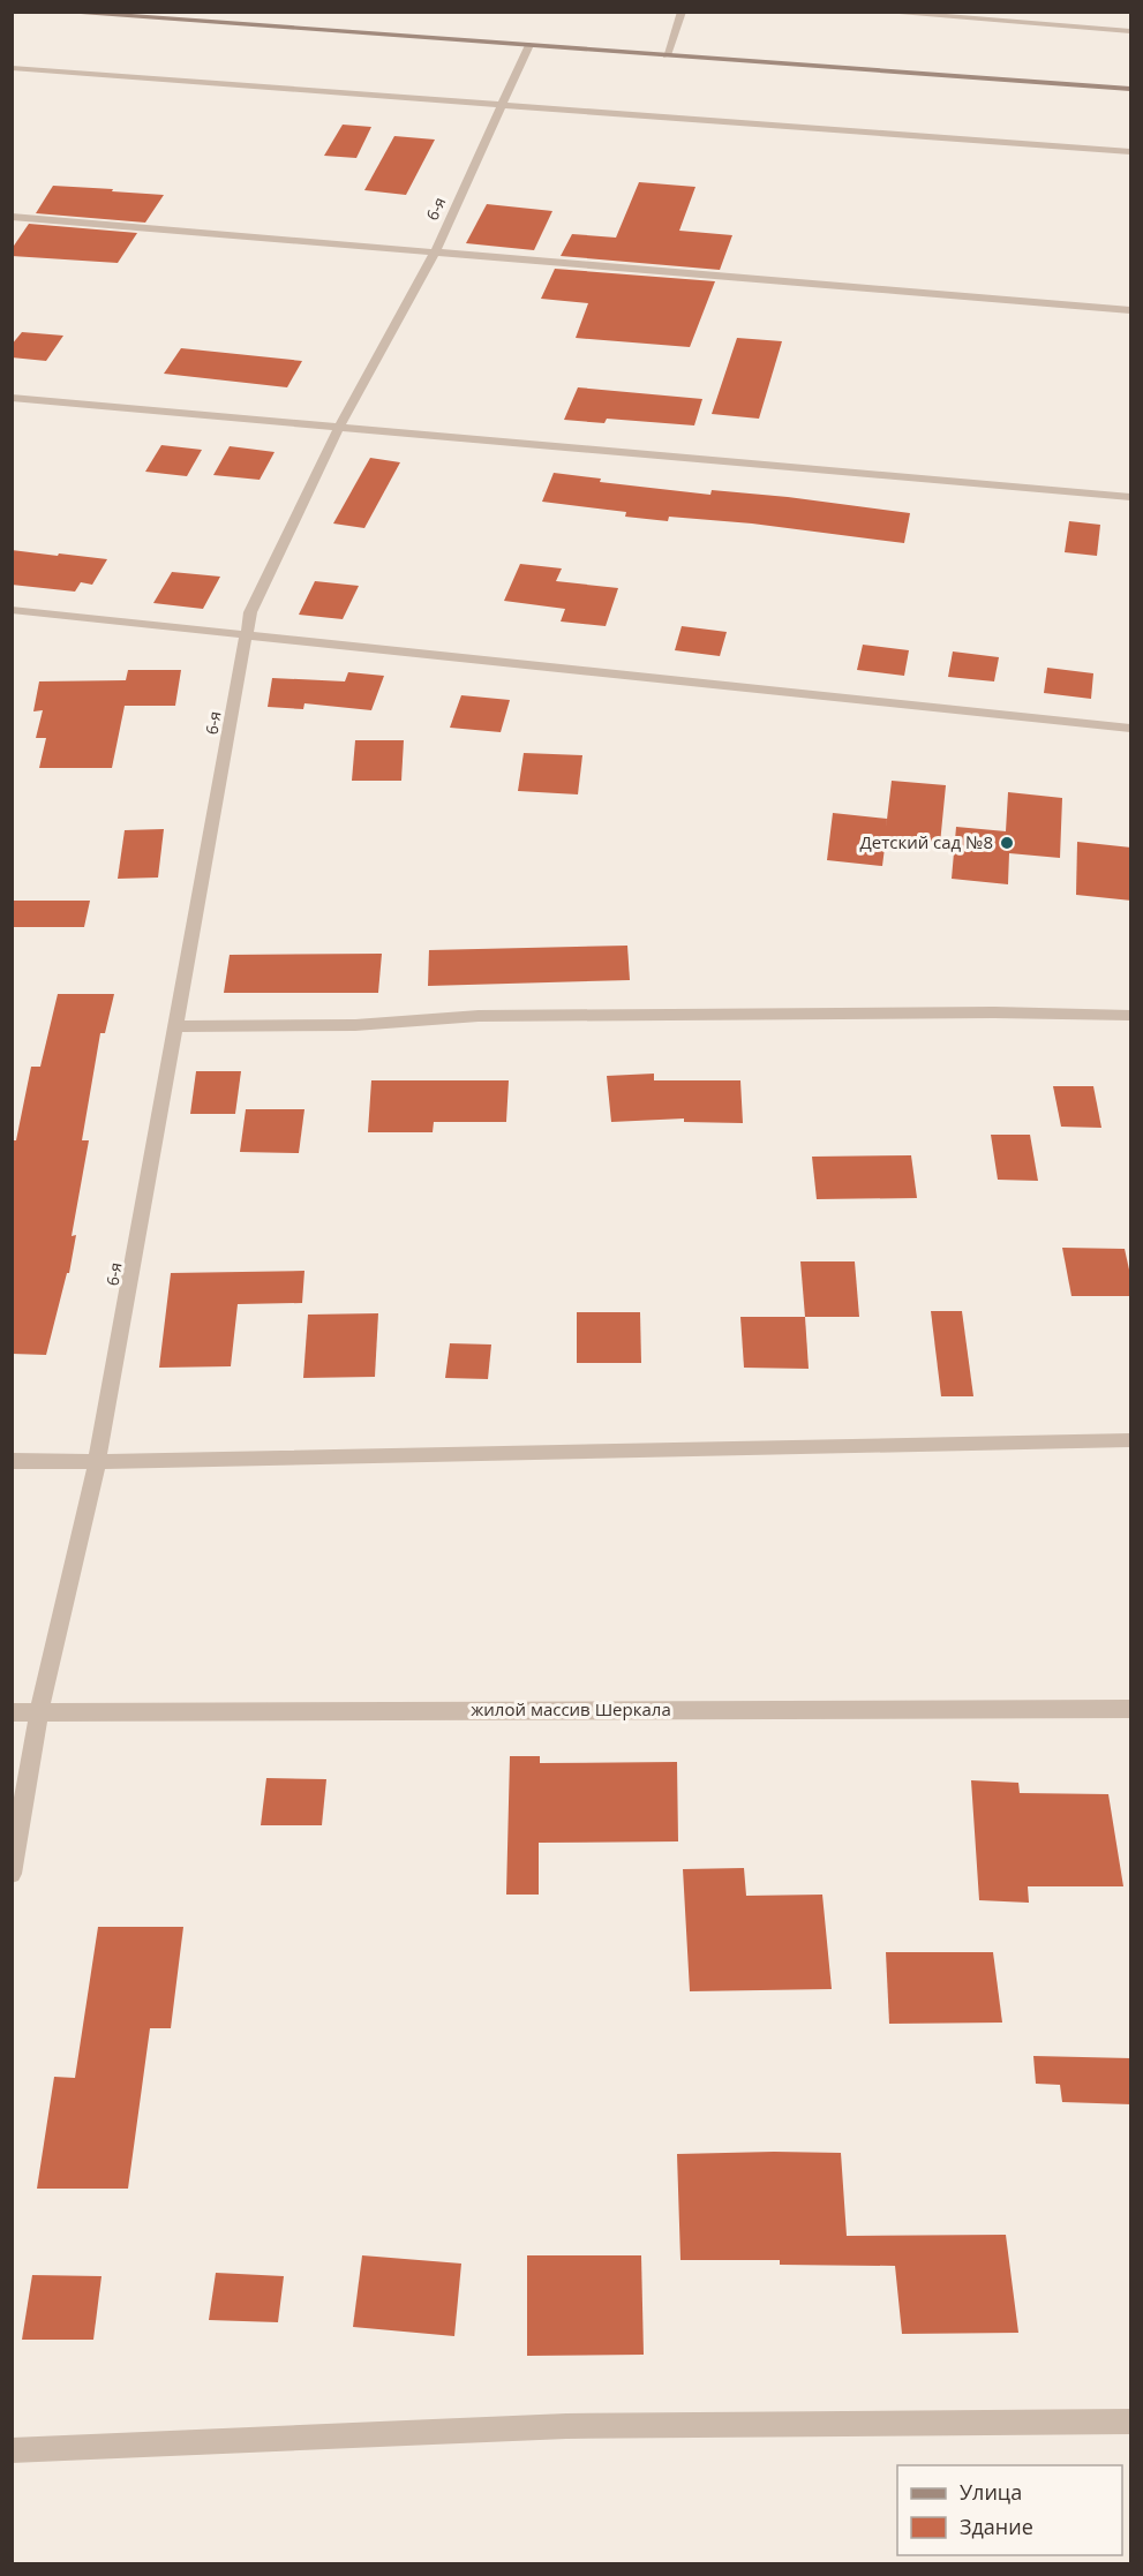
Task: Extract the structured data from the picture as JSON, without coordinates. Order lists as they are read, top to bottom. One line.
{"streets":{"street":["6-я","жилой массив Шеркала"]},"crossings":[["6-я","жилой массив Шеркала"]],"places":["Детский сад №8"],"legend":["Улица","Здание"]}
